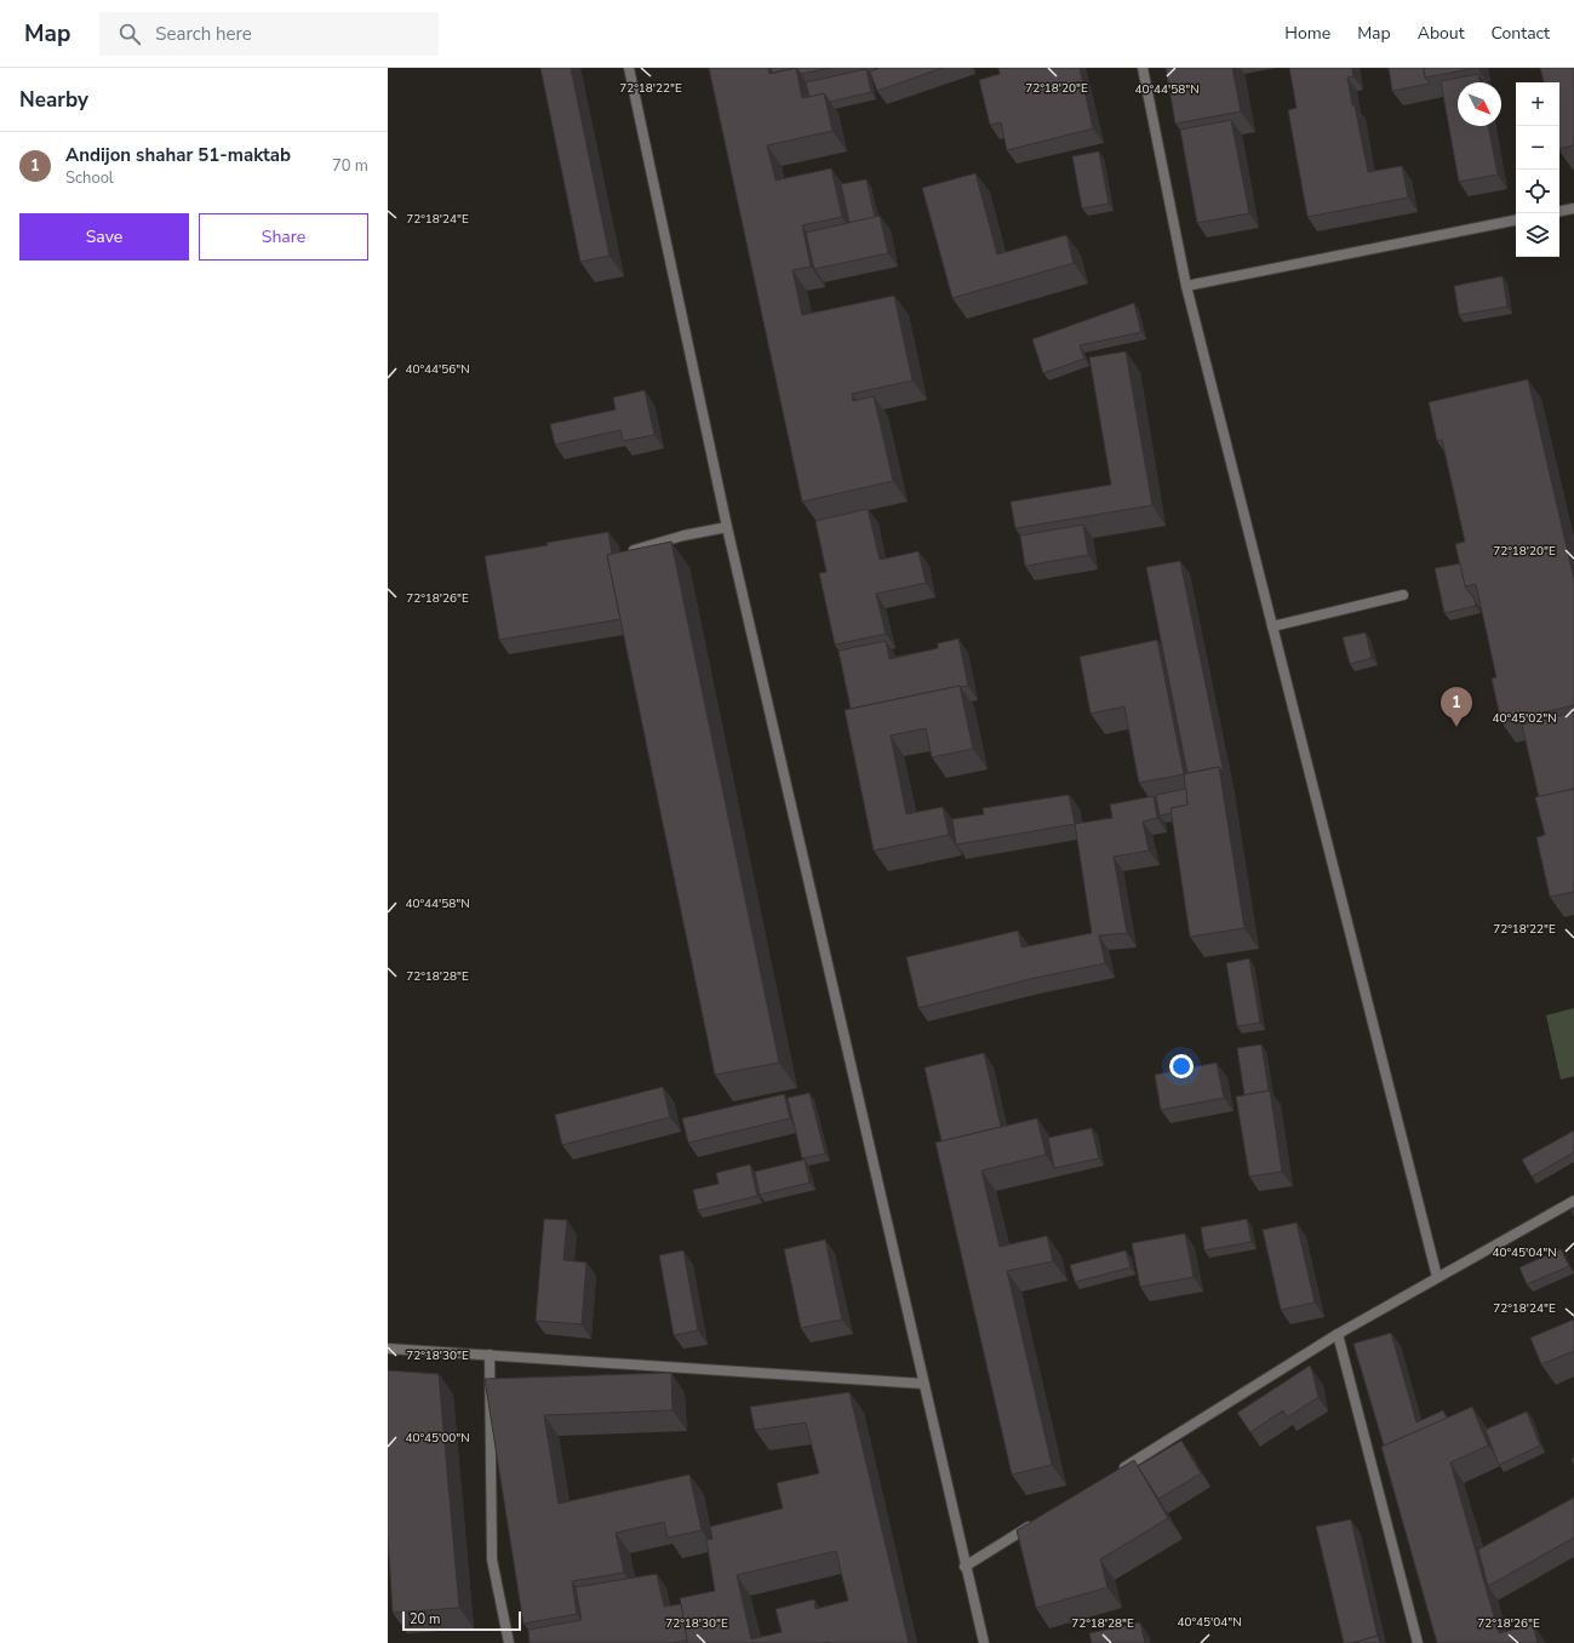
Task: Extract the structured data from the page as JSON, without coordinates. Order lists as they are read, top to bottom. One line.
{"scale_bar":"20 m","north":"bottom right","page":{"header":"Map","search":"Search here","nav":["Home","Map","About","Contact"],"heading":"Nearby","map_buttons":["+","−"],"list":[{"mark":"1","name":"Andijon shahar 51-maktab","note":"School","value":"70 m"}],"buttons":["Save","Share"],"pins":"1","scale":"20 m"},"coordinates":["72°18'22\"E","72°18'20\"E","40°44'58\"N","72°18'24\"E","40°44'56\"N","72°18'26\"E","40°45'02\"N","72°18'28\"E","40°45'04\"N","72°18'30\"E","40°45'00\"N"]}
